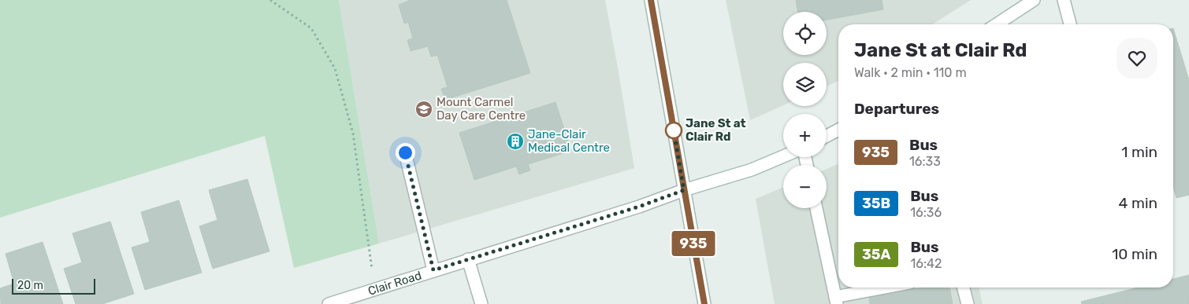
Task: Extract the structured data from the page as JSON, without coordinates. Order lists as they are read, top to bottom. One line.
{"streets":{"street":["Clair Road"]},"places":{"school or university":["Mount Carmel Day Care Centre"],"other":["Jane St at Clair Rd"],"building":["Jane-Clair Medical Centre"]},"lines":["bus line 935"],"scale_bar":"20 m","page":{"on_map":"935","map_buttons":["+","−"],"heading":[["Jane St at Clair Rd","Walk · 2 min · 110 m"],"Departures"],"list":[{"mark":"935","name":"Bus","note":"16:33","value":"1 min"},{"mark":"35B","name":"Bus","note":"16:36","value":"4 min"},{"mark":"35A","name":"Bus","note":"16:42","value":"10 min"}],"scale":"20 m"}}
